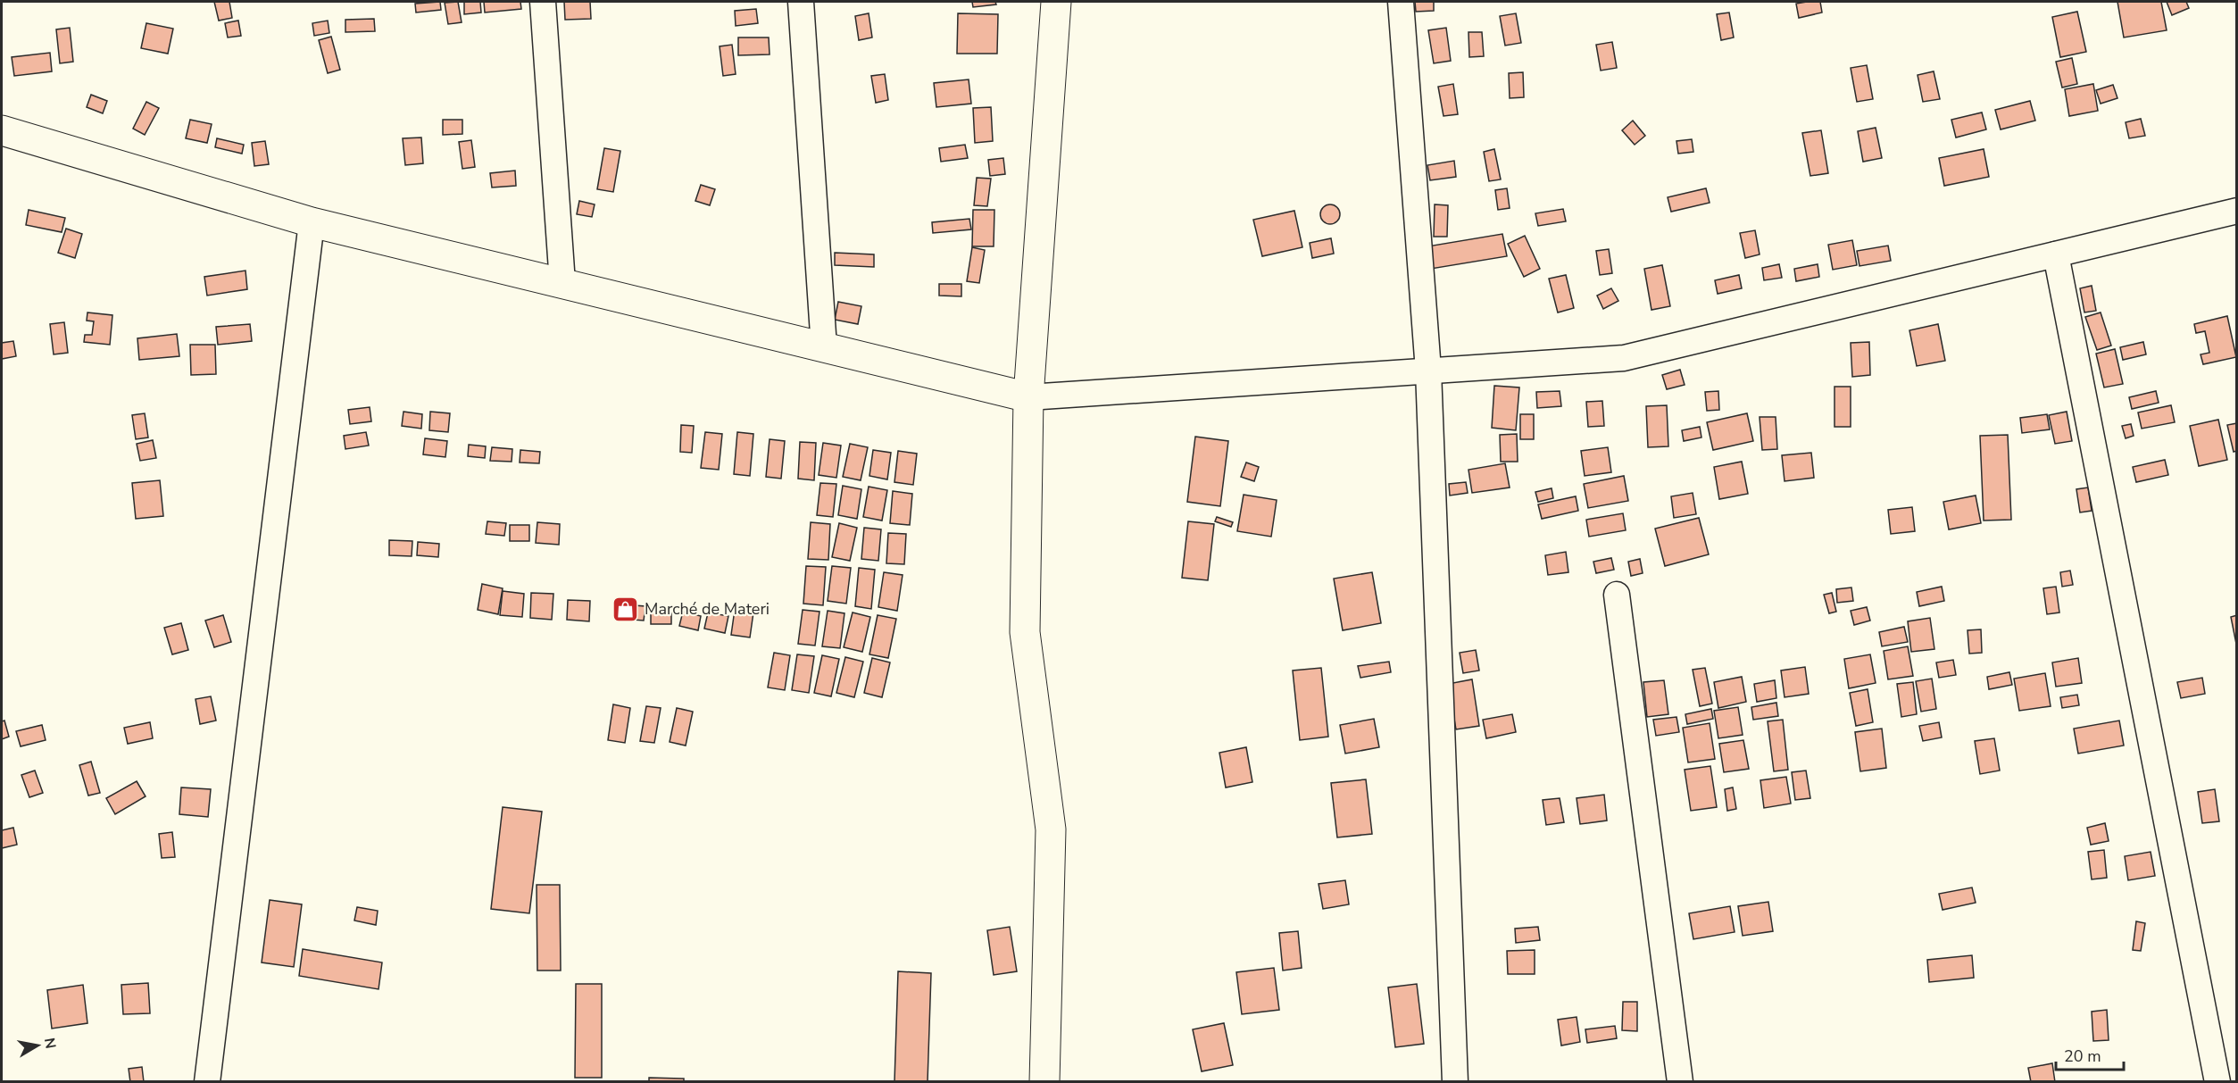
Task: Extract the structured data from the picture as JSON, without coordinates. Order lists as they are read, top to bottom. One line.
{"places":{"shop":["Marché de Materi"]},"scale_bar":"20 m","north":"right"}
